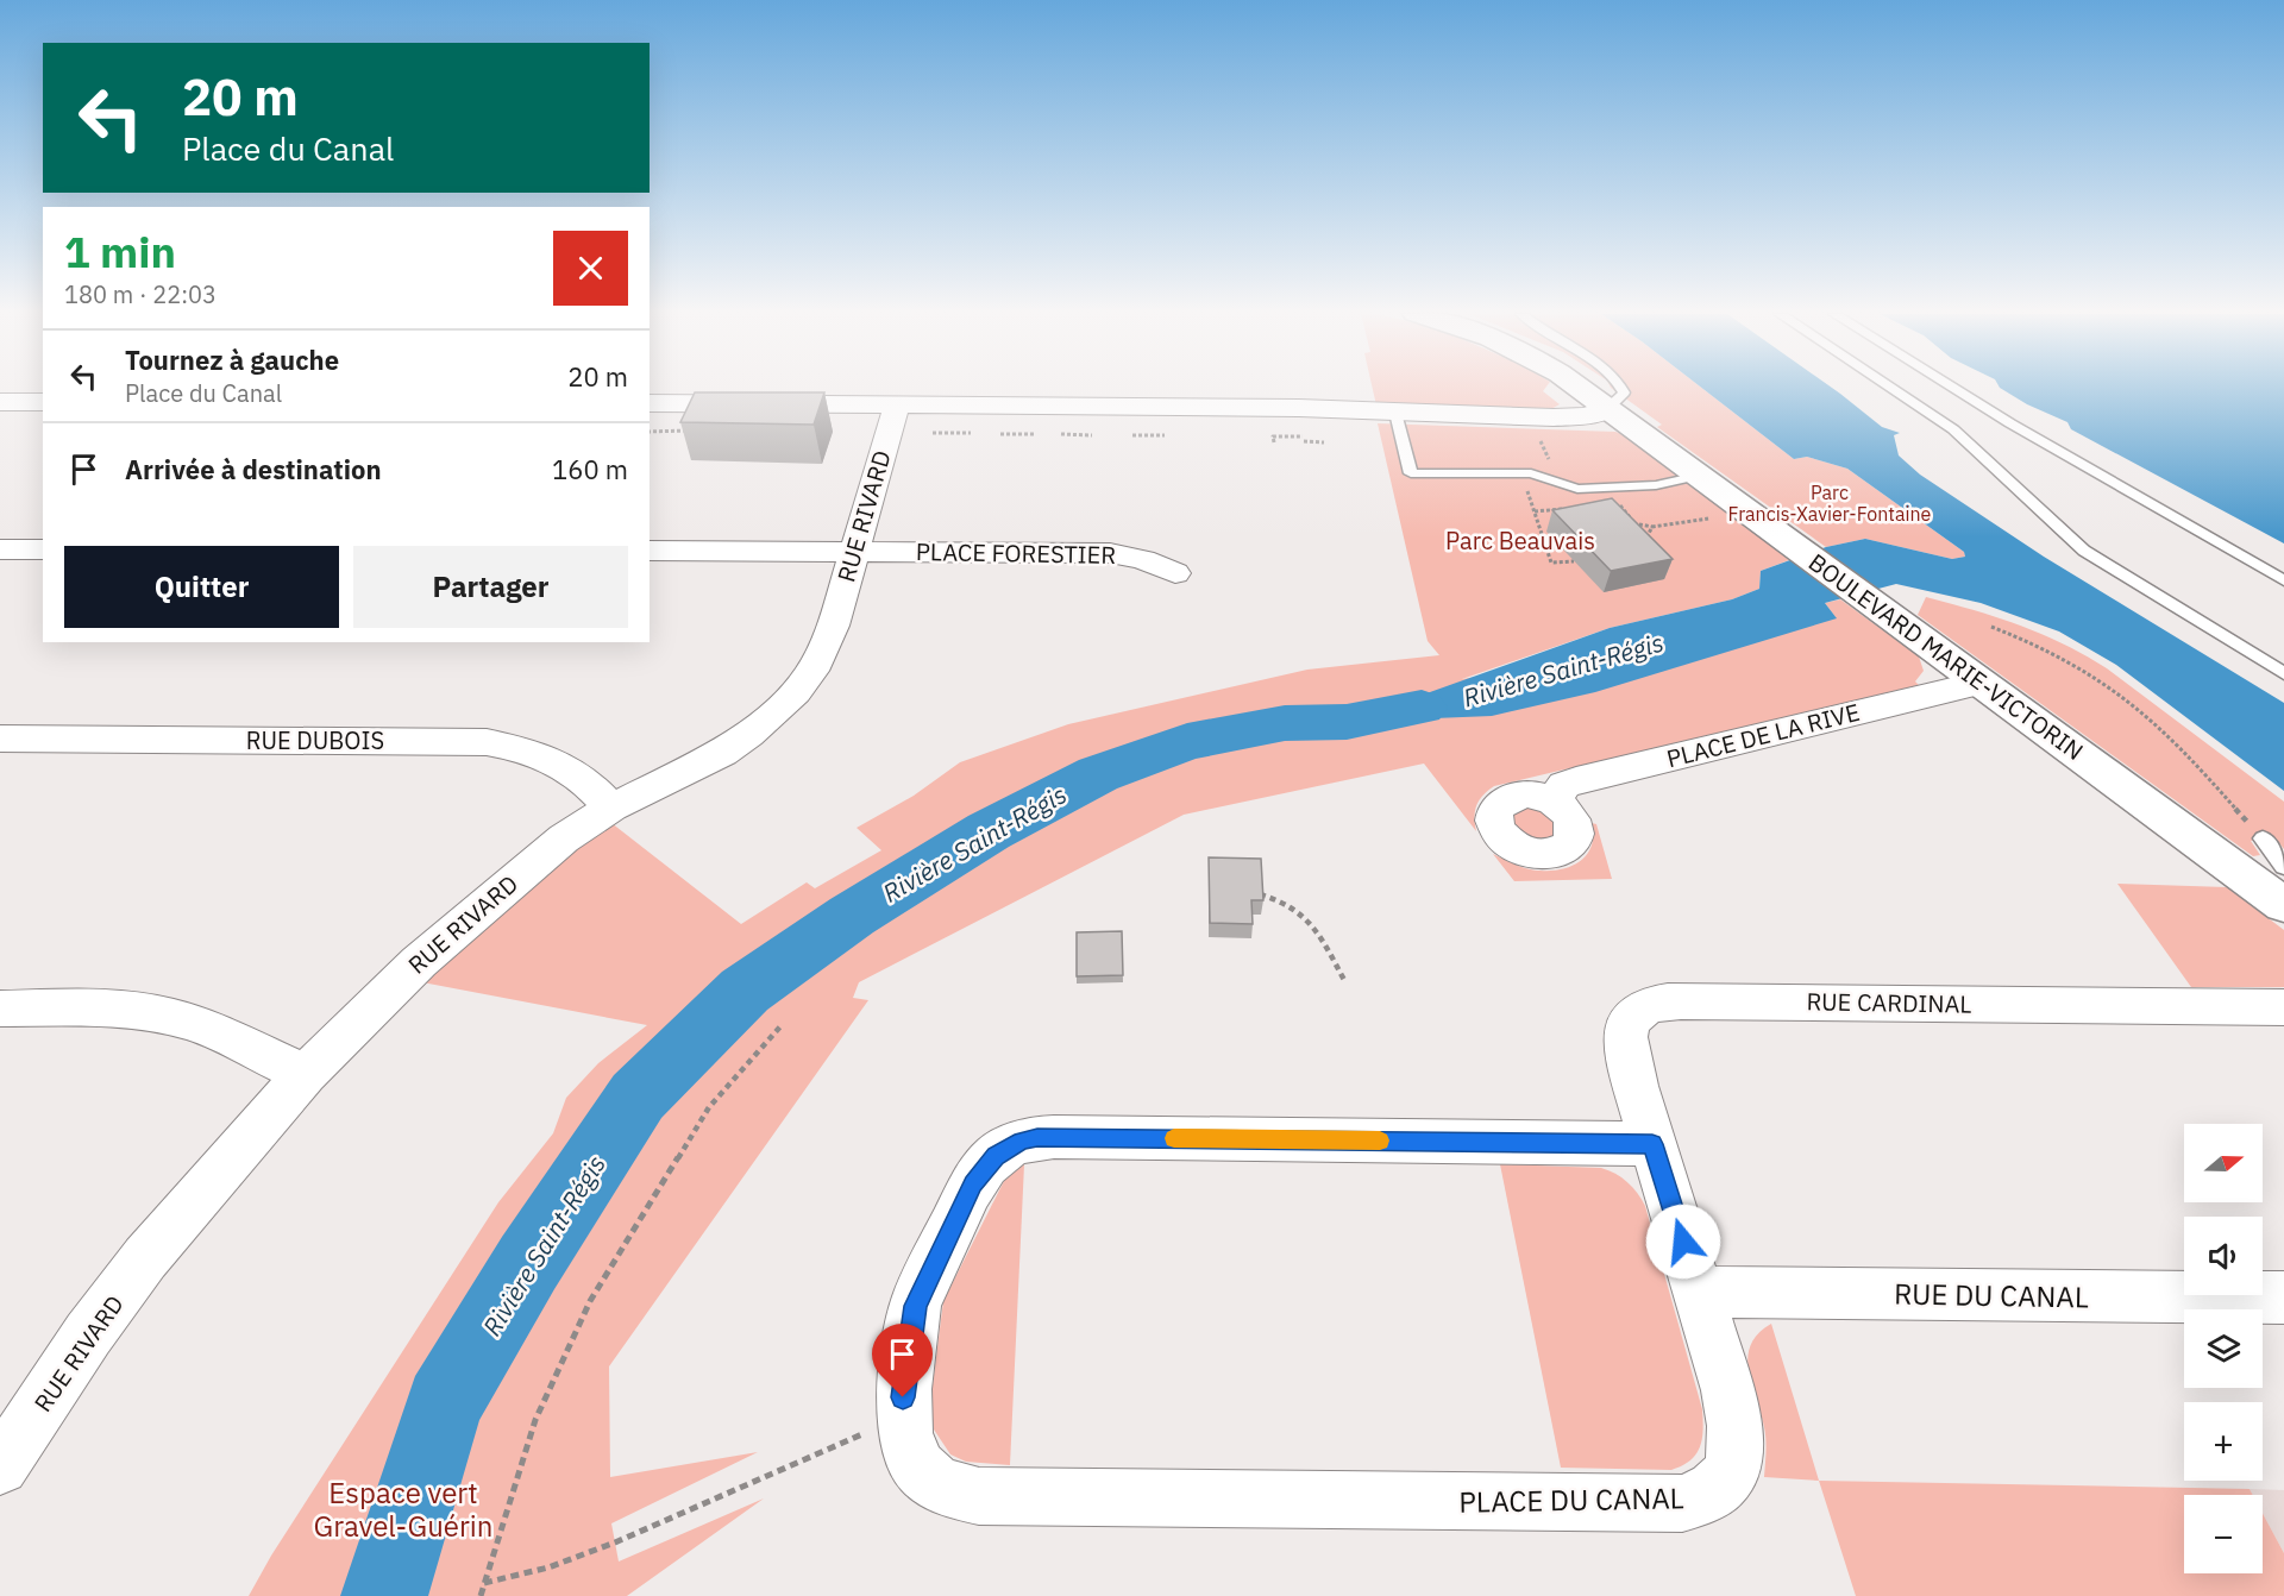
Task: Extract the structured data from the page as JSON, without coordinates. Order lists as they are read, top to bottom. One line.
{"streets":{"street":["RUE RIVARD","PLACE FORESTIER","BOULEVARD MARIE-VICTORIN","PLACE DE LA RIVE","RUE DUBOIS","RUE CARDINAL","RUE DU CANAL","PLACE DU CANAL"]},"crossings":[["RUE RIVARD","PLACE FORESTIER"],["RUE RIVARD","RUE DUBOIS"],["BOULEVARD MARIE-VICTORIN","PLACE DE LA RIVE"],["RUE CARDINAL","PLACE DU CANAL"],["RUE DU CANAL","PLACE DU CANAL"]],"water":["Rivière Saint-Régis"],"parks":["Parc Francis-Xavier-Fontaine","Parc Beauvais","Espace vert Gravel-Guérin"],"north":"right","page":{"turn":["20 m","Place du Canal"],"heading":["1 min","180 m · 22:03"],"list":[{"name":"Tournez à gauche","note":"Place du Canal","value":"20 m"},{"name":"Arrivée à destination","value":"160 m"}],"buttons":["Quitter","Partager"],"map_buttons":["+","−"]}}
